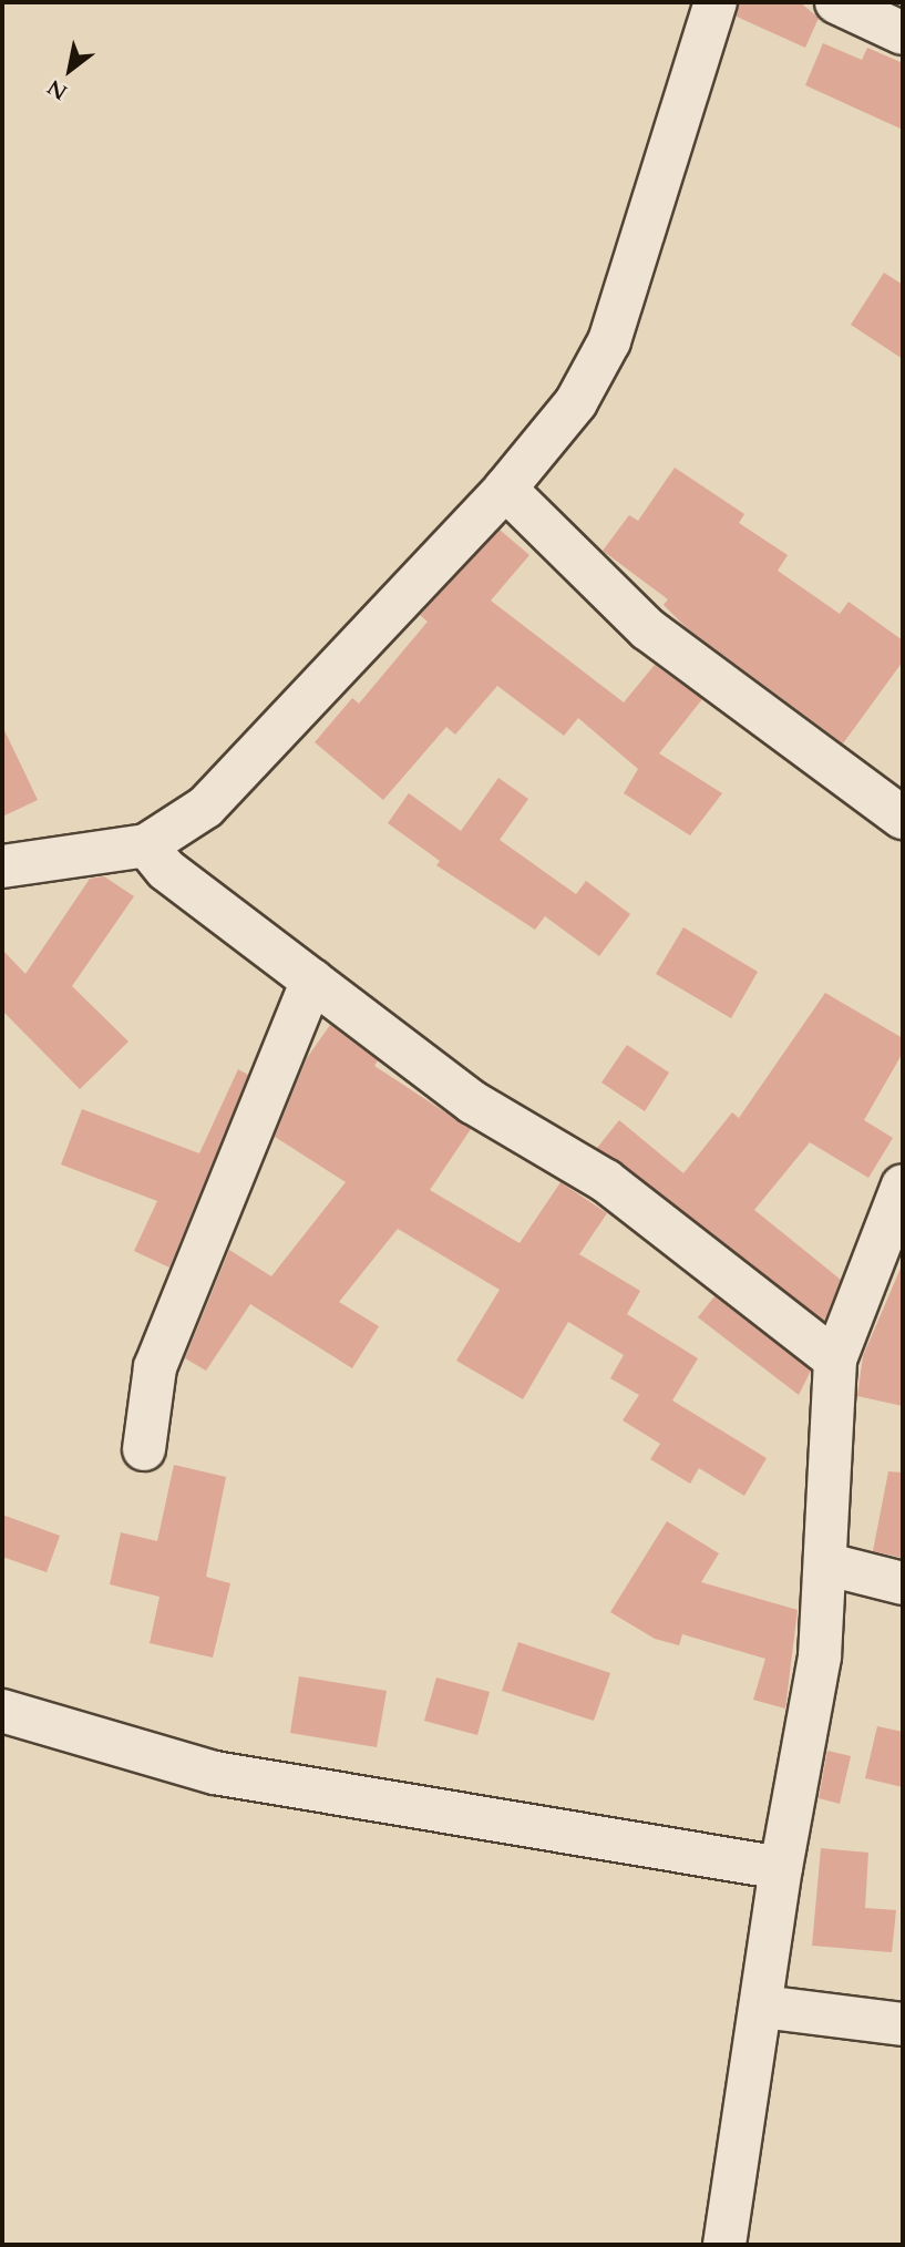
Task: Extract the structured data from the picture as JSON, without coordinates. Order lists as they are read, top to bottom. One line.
{"north":"bottom left"}
